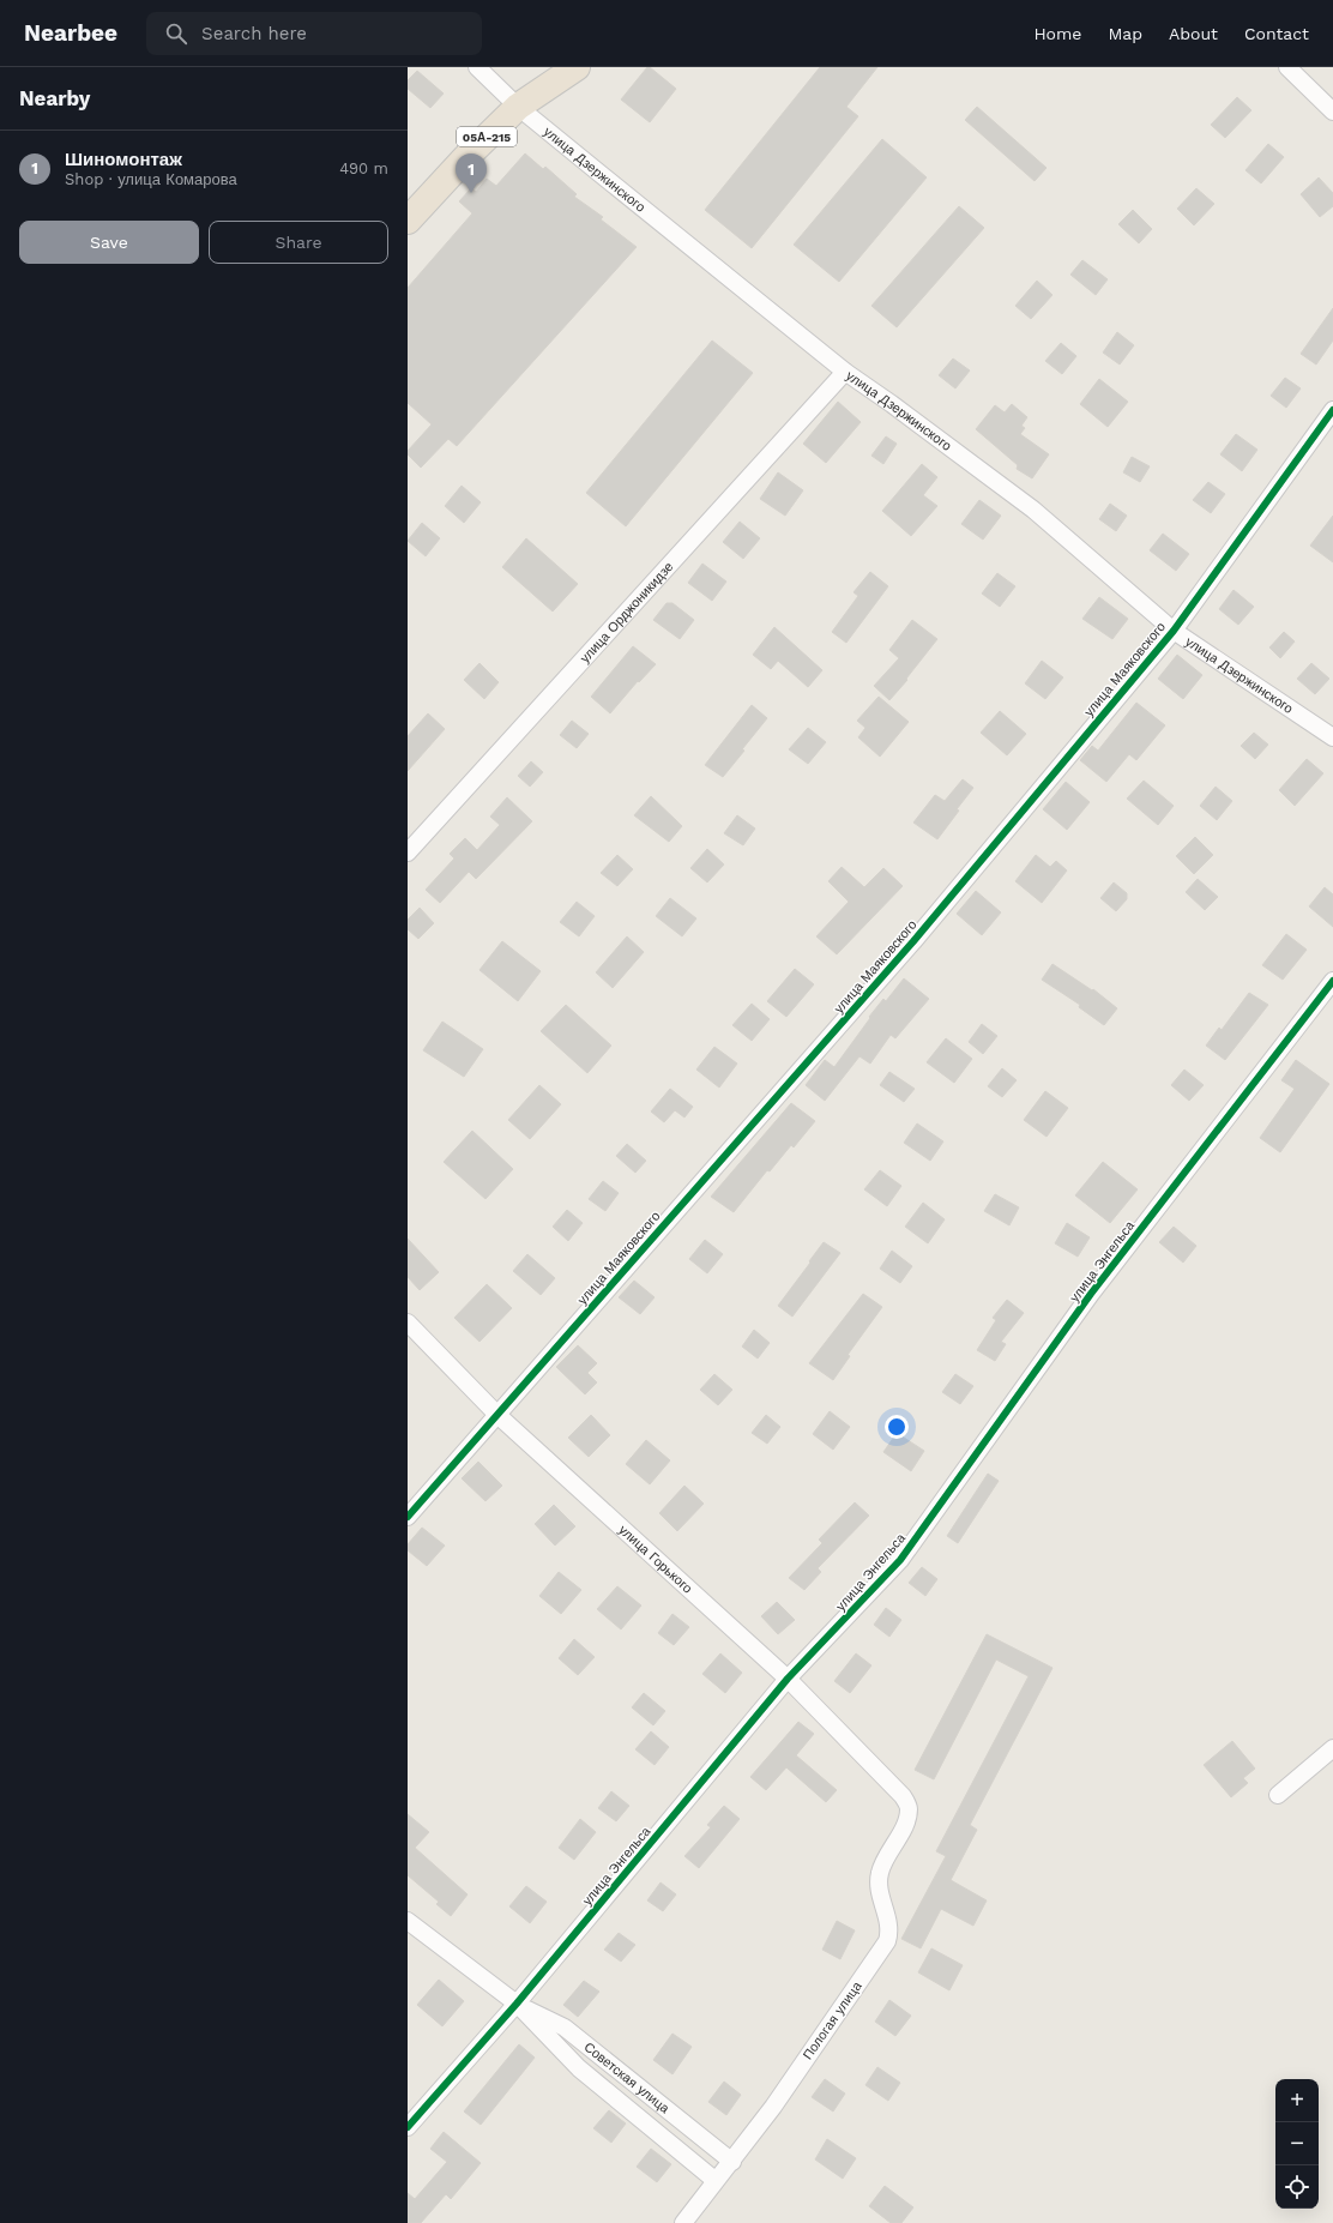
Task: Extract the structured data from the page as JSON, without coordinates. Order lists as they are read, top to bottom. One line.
{"streets":{"highway":["05А-215"],"street":["улица Дзержинского","улица Орджоникидзе","улица Маяковского","улица Энгельса","улица Горького","Пологая улица","Советская улица"]},"crossings":[["05А-215","улица Дзержинского"],["улица Дзержинского","улица Орджоникидзе"],["улица Дзержинского","улица Маяковского"],["улица Маяковского","улица Горького"],["улица Энгельса","улица Горького"],["улица Энгельса","Советская улица"],["улица Горького","Пологая улица"],["Пологая улица","Советская улица"]],"page":{"header":"Nearbee","search":"Search here","nav":["Home","Map","About","Contact"],"heading":"Nearby","list":[{"mark":"1","name":"Шиномонтаж","note":"Shop · улица Комарова","value":"490 m"}],"pins":"1","buttons":["Save","Share"],"map_buttons":["+","−"]}}
